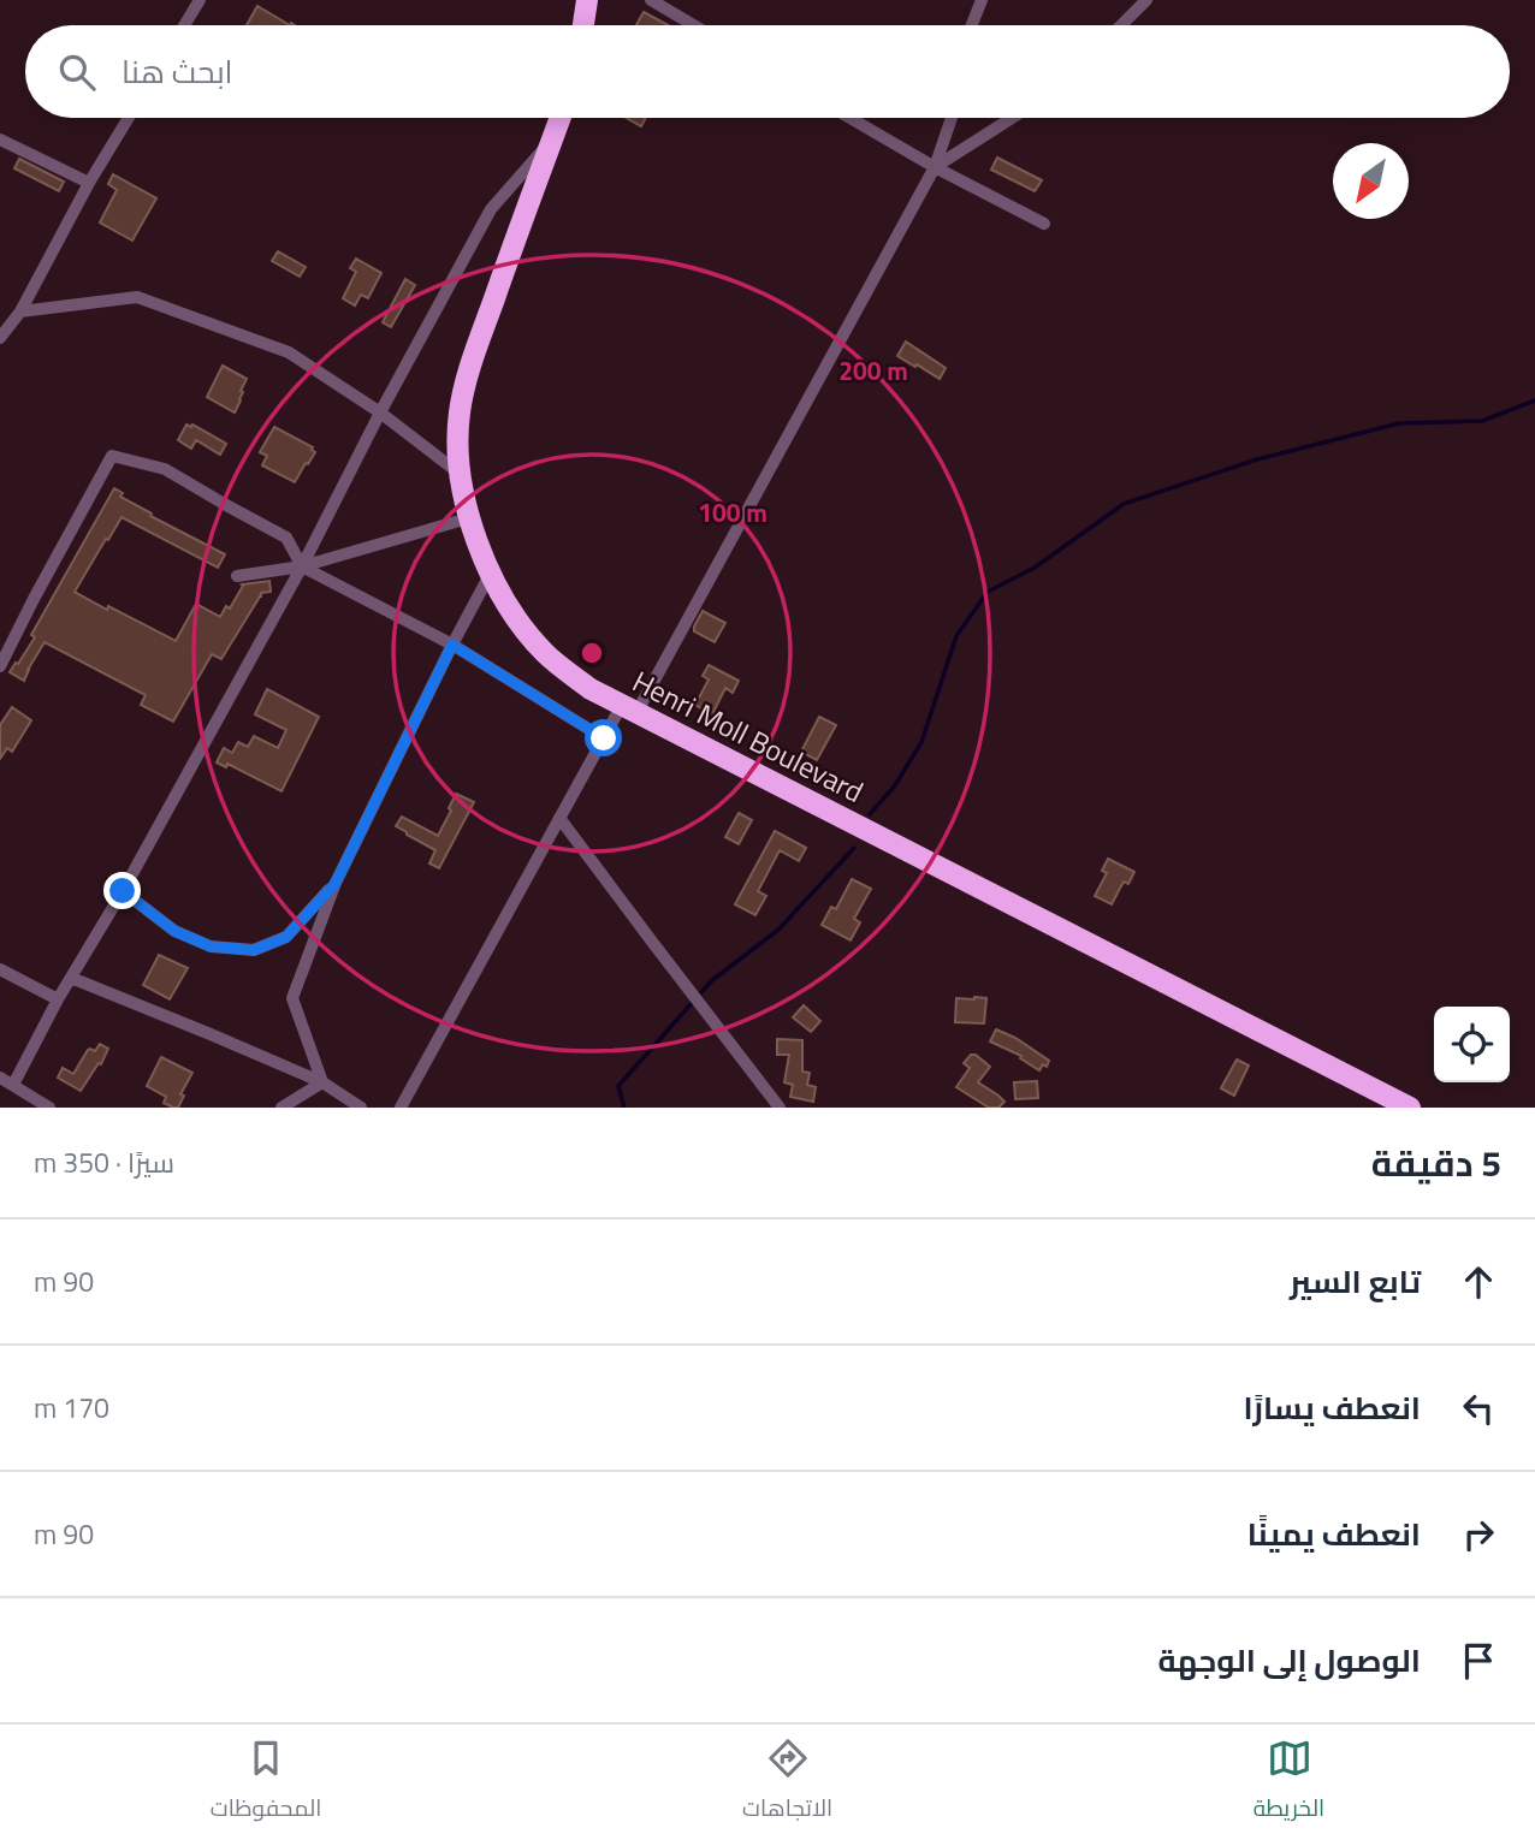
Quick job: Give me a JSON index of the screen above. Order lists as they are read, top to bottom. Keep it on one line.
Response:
{"streets":{"highway":["Henri Moll Boulevard"]},"north":"bottom left","page":{"search":"ابحث هنا","heading":["5 دقيقة","سيرًا · 350 m"],"list":[["تابع السير","90 m"],["انعطف يسارًا","170 m"],["انعطف يمينًا","90 m"],"الوصول إلى الوجهة"],"nav":["الخريطة","الاتجاهات","المحفوظات"]},"rings":["200 m","100 m"]}
